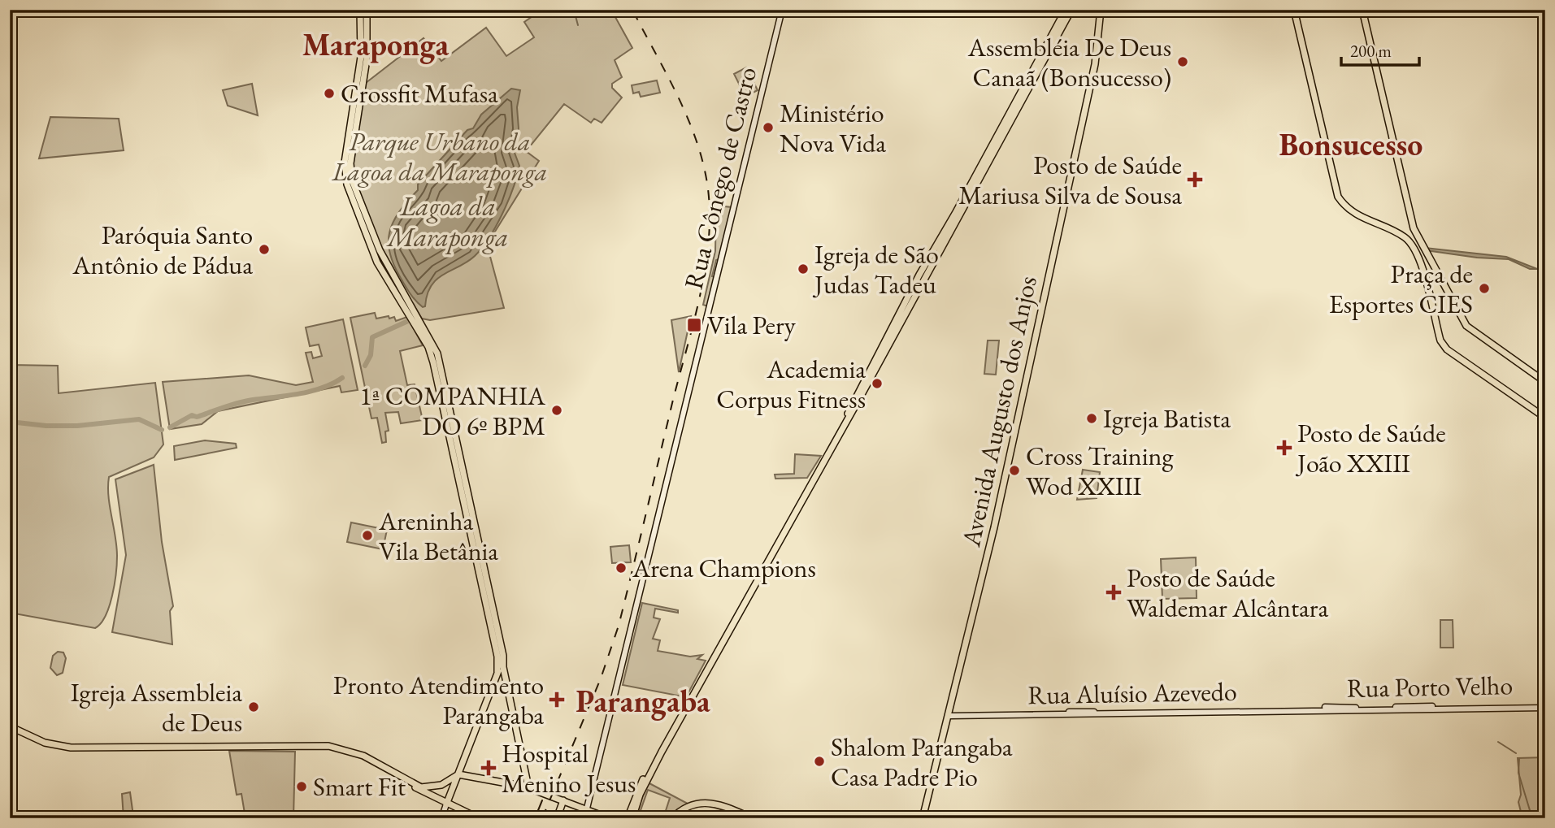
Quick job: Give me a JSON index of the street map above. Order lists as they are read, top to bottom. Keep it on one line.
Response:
{"streets":{"main road":["Rua Cônego de Castro","Avenida Augusto dos Anjos","Rua Porto Velho","Rua Aluísio Azevedo"]},"crossings":[["Avenida Augusto dos Anjos","Rua Aluísio Azevedo"],["Rua Porto Velho","Rua Aluísio Azevedo"]],"districts":["Maraponga","Bonsucesso","Parangaba"],"water":["Lagoa da Maraponga"],"parks":["Parque Urbano da Lagoa da Maraponga"],"places":{"other":["Assembléia De Deus Canaã (Bonsucesso)","Crossfit Mufasa","Ministério Nova Vida","Paróquia Santo Antônio de Pádua","Igreja de São Judas Tadeu","Praça de Esportes CIES","Academia Corpus Fitness","1ª COMPANHIA DO 6º BPM","Igreja Batista","Cross Training Wod XXIII","Areninha Vila Betânia","Arena Champions","Igreja Assembleia de Deus","Shalom Parangaba Casa Padre Pio","Smart Fit"],"health":["Posto de Saúde Mariusa Silva de Sousa","Posto de Saúde João XXIII","Posto de Saúde Waldemar Alcântara","Pronto Atendimento Parangaba","Hospital Menino Jesus"],"transit":["Vila Pery"]},"scale_bar":"200 m"}
